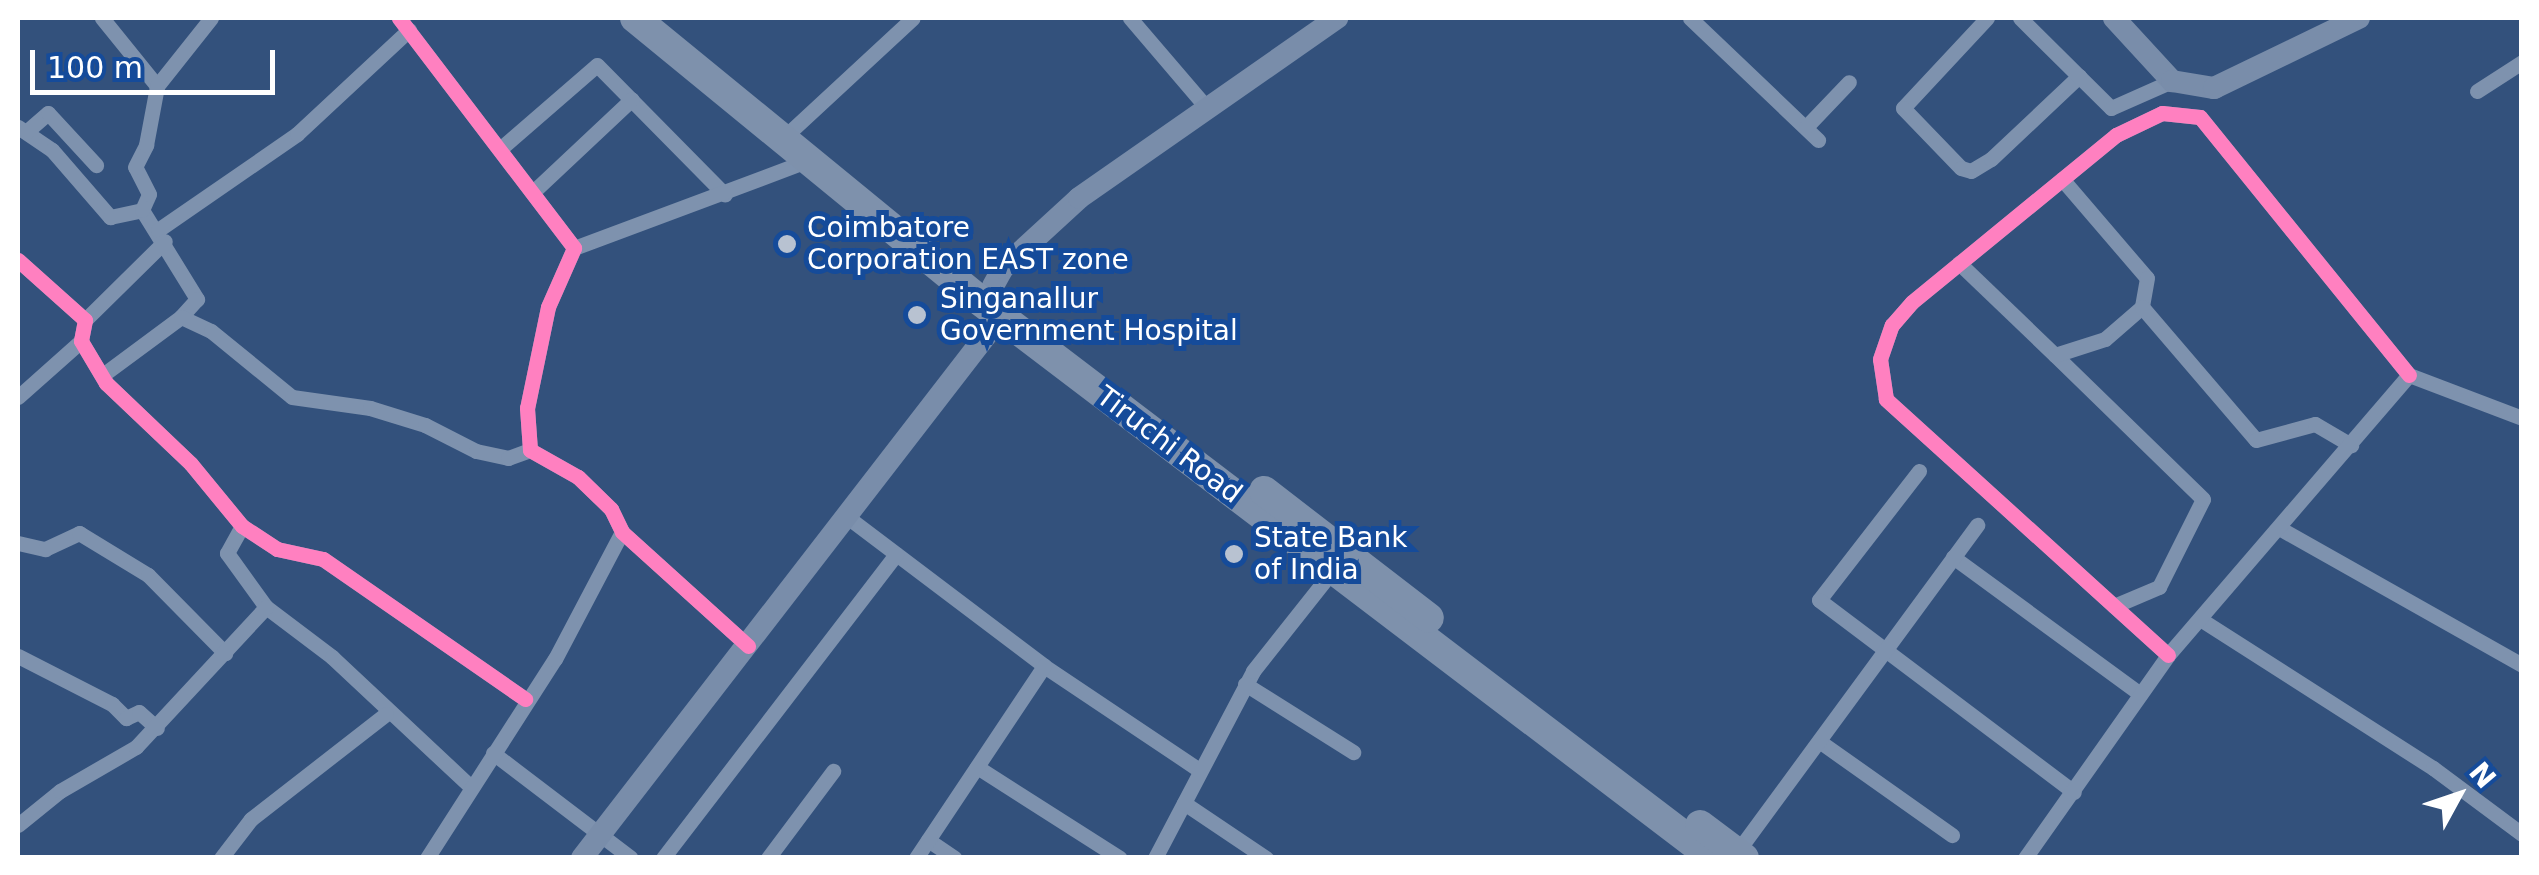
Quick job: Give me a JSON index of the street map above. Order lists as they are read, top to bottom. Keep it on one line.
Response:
{"streets":{"highway":["Tiruchi Road"]},"places":["Coimbatore Corporation EAST zone","Singanallur Government Hospital","State Bank of India"],"scale_bar":"100 m","north":"top right"}
